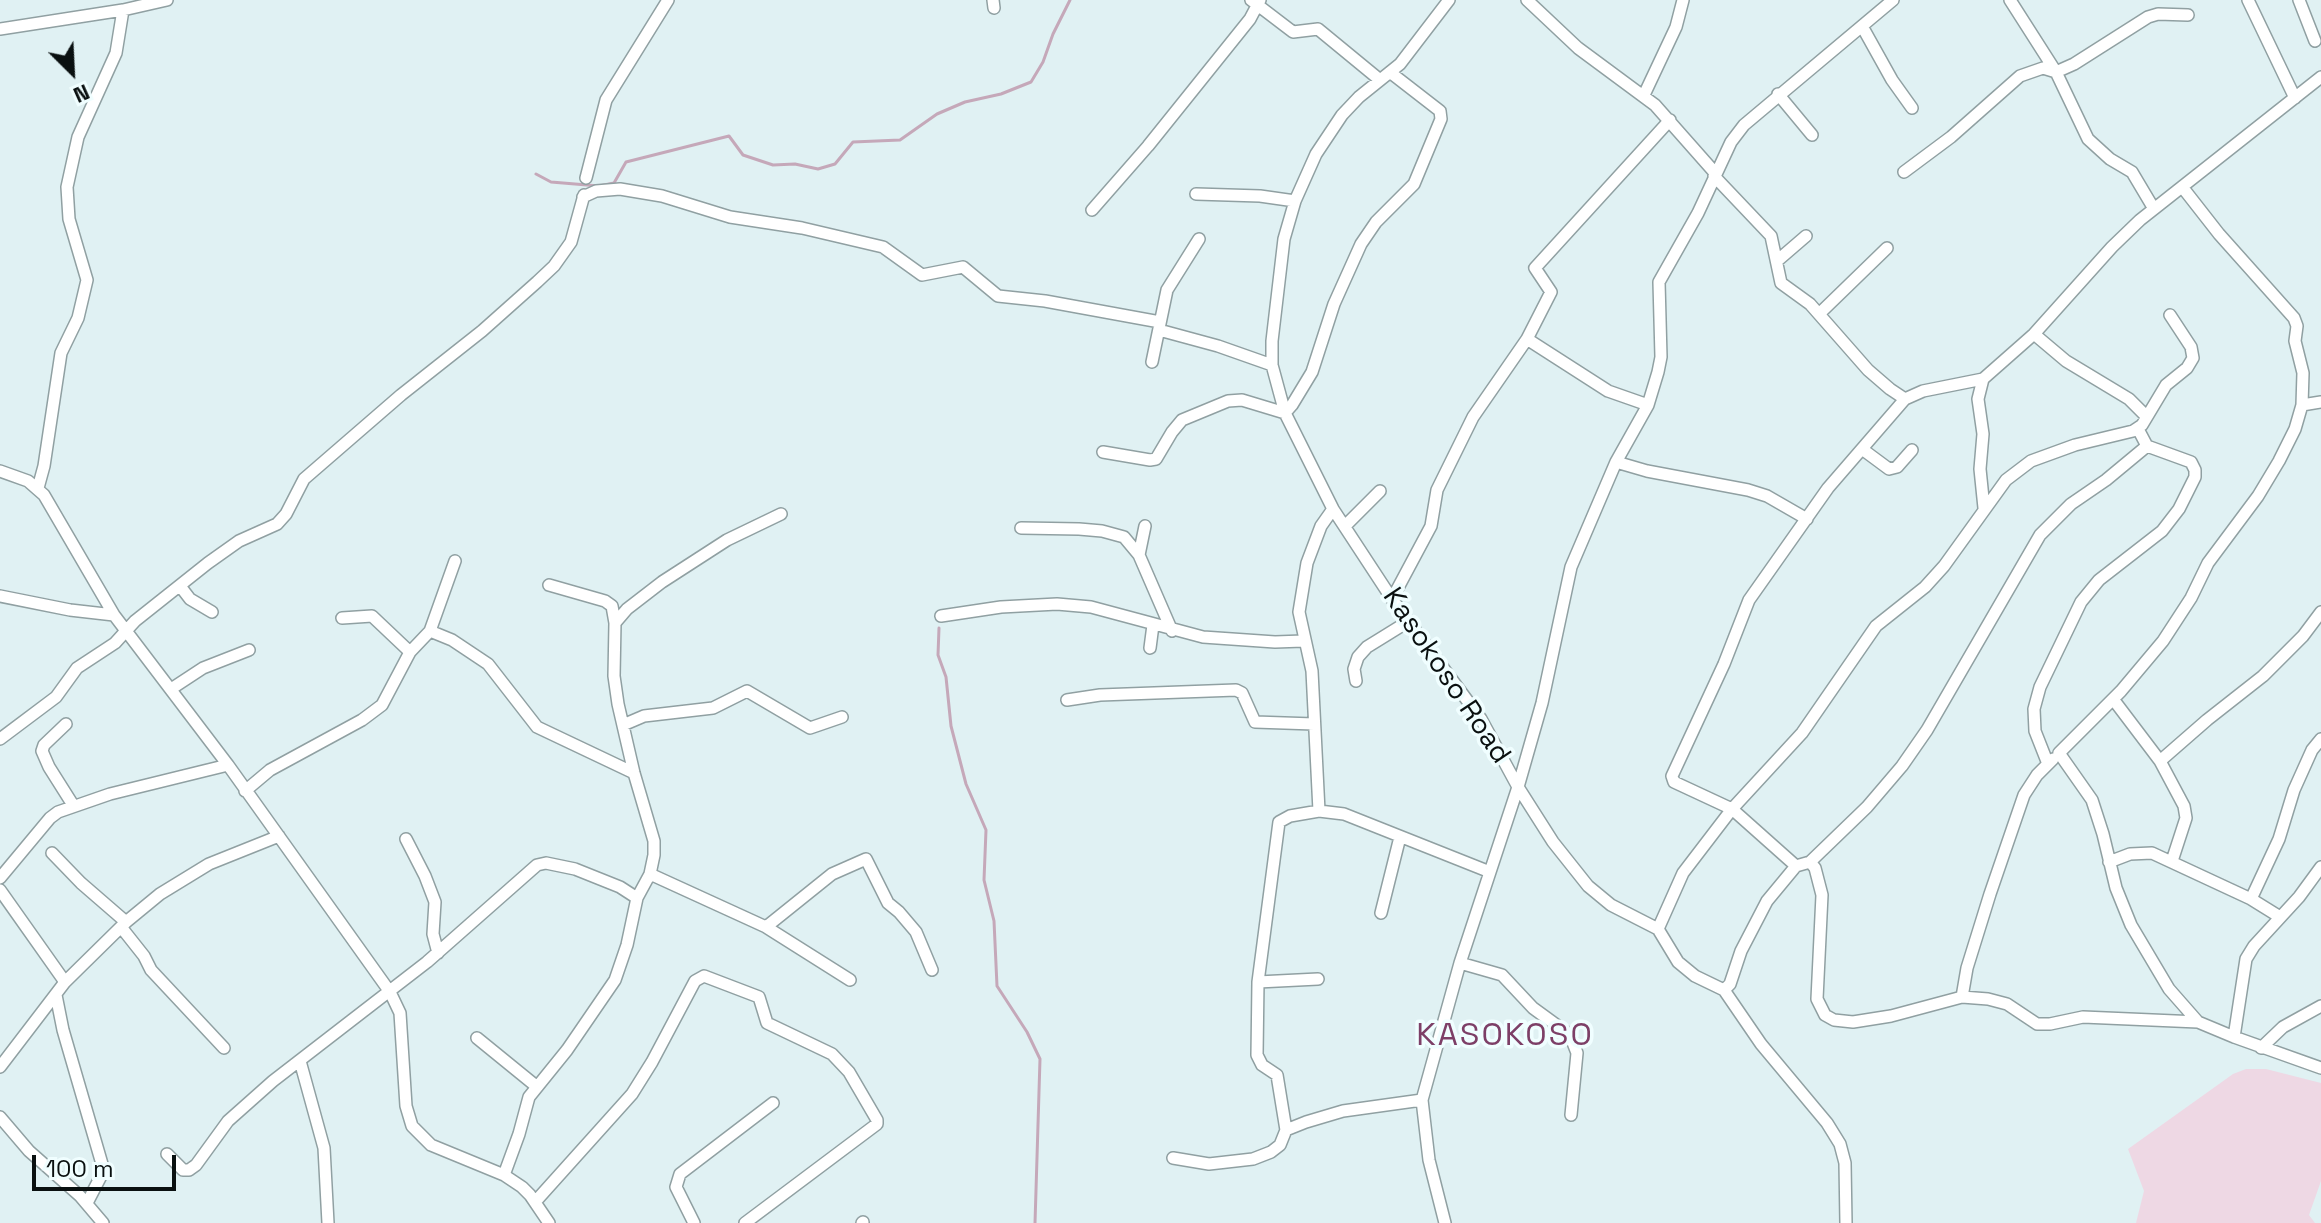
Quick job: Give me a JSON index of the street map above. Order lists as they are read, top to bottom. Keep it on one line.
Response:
{"streets":{"street":["Kasokoso Road"]},"districts":["KASOKOSO"],"scale_bar":"100 m","north":"bottom right"}
